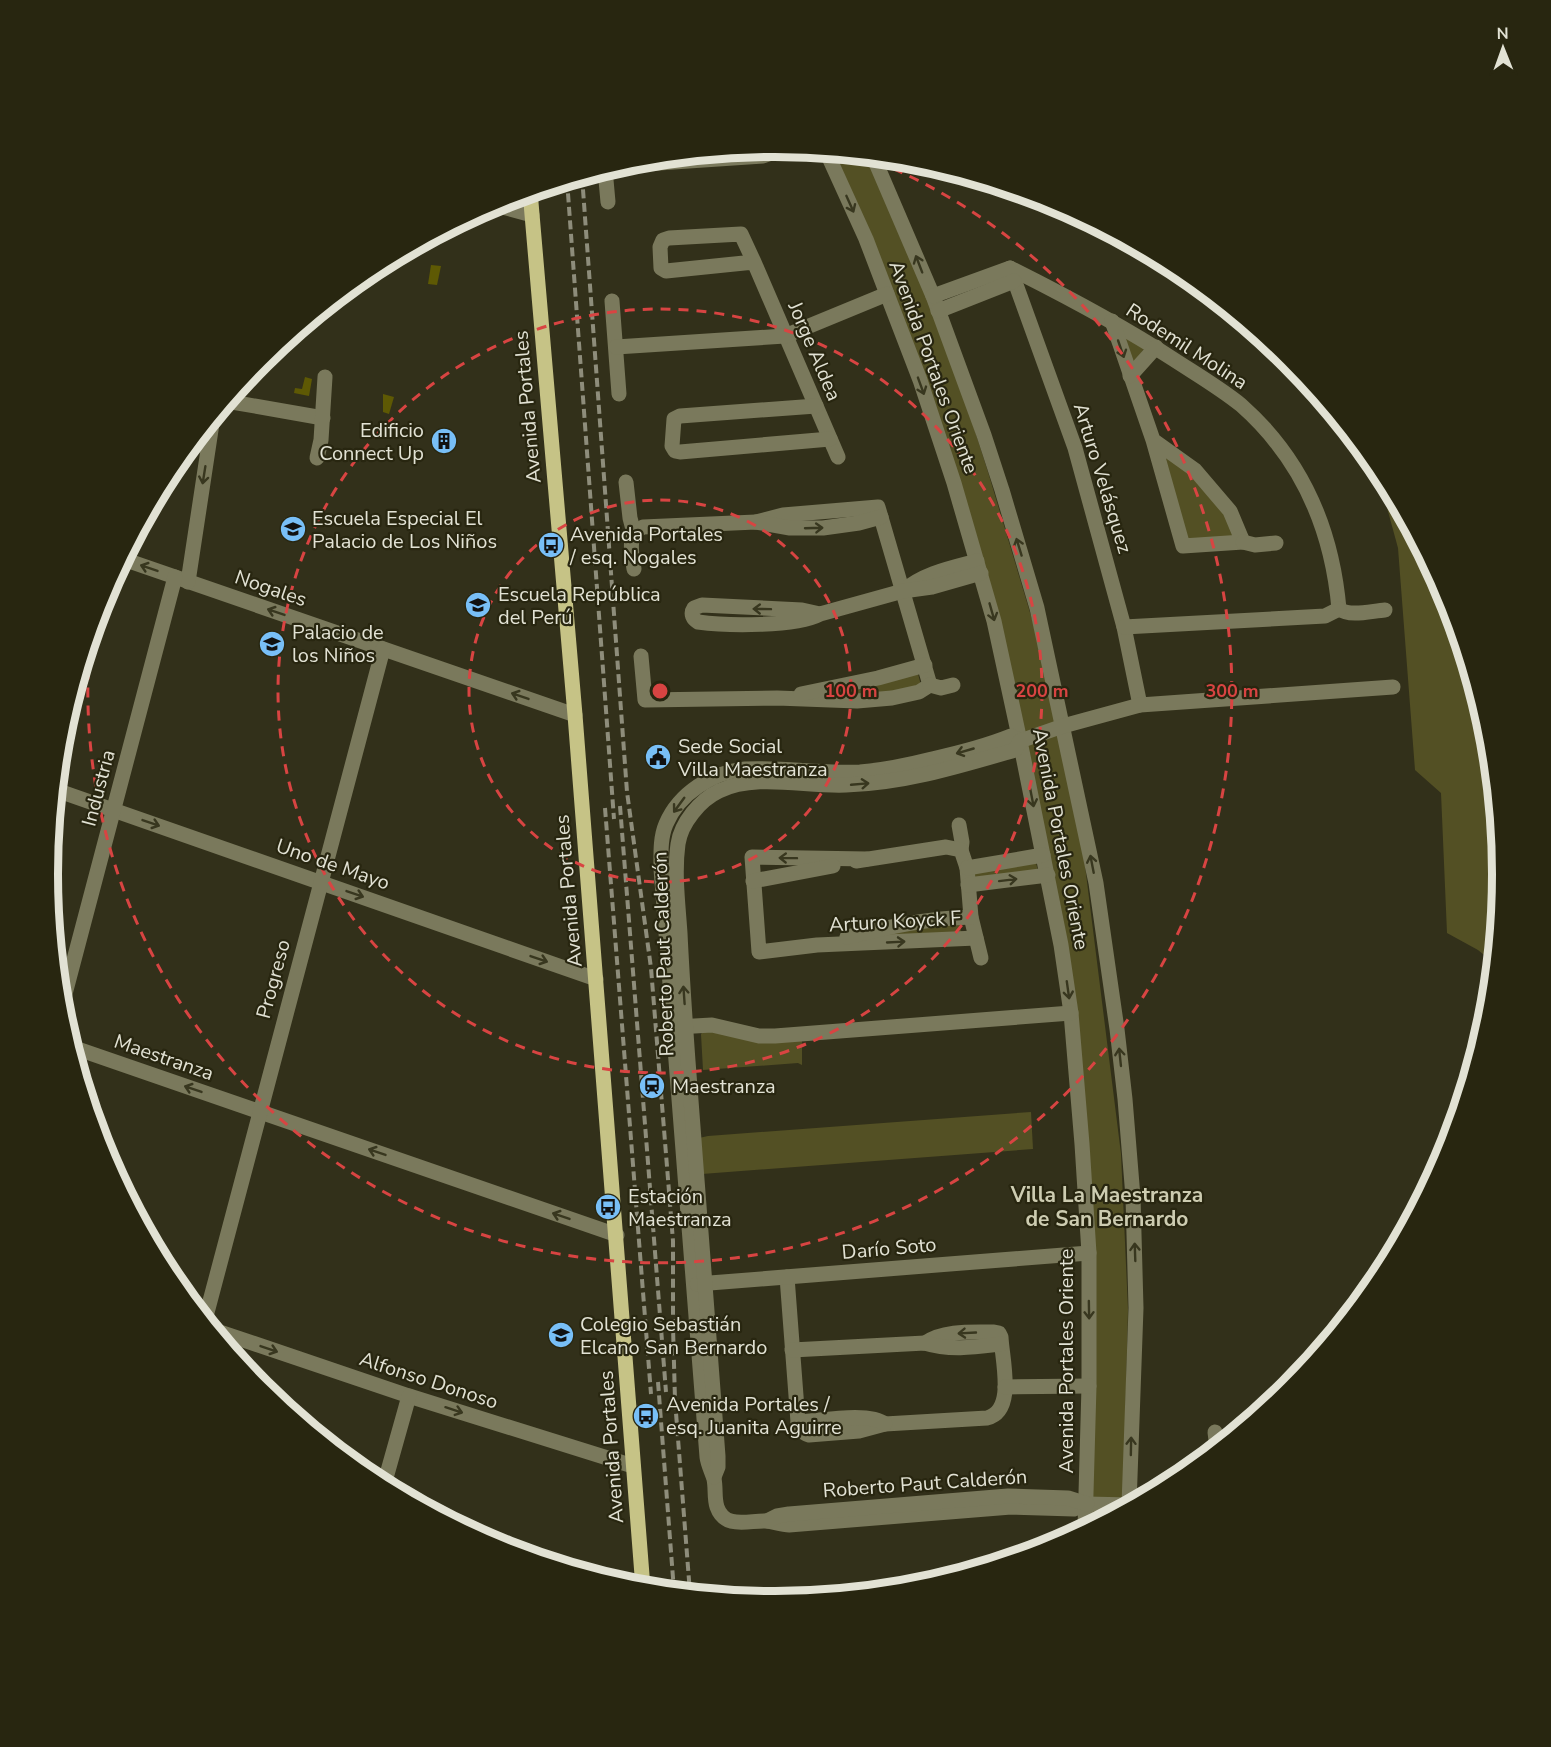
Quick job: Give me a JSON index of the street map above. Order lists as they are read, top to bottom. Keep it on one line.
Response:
{"streets":{"main road":["Avenida Portales"],"street":["Rodemil Molina","Jorge Aldea","Avenida Portales Oriente","Arturo Velásquez","Nogales","Industria","Uno de Mayo","Arturo Koyck F","Roberto Paut Calderón","Progreso","Maestranza","Darío Soto","Alfonso Donoso"]},"crossings":[["Rodemil Molina","Arturo Velásquez"],["Avenida Portales Oriente","Roberto Paut Calderón"],["Avenida Portales Oriente","Darío Soto"],["Avenida Portales","Nogales"],["Avenida Portales","Uno de Mayo"],["Avenida Portales","Maestranza"],["Avenida Portales","Alfonso Donoso"],["Arturo Velásquez","Roberto Paut Calderón"],["Nogales","Industria"],["Nogales","Progreso"],["Industria","Uno de Mayo"],["Uno de Mayo","Progreso"],["Roberto Paut Calderón","Darío Soto"],["Progreso","Maestranza"]],"one_way":["Nogales","Uno de Mayo","Maestranza","Alfonso Donoso"],"districts":["Villa La Maestranza de San Bernardo"],"places":{"building":["Edificio Connect Up"],"school or university":["Escuela Especial El Palacio de Los Niños","Escuela República del Perú","Palacio de los Niños","Colegio Sebastián Elcano San Bernardo"],"bus stop":["Avenida Portales / esq. Nogales","Estación Maestranza","Avenida Portales / esq. Juanita Aguirre"],"public building":["Sede Social Villa Maestranza"],"station":["Maestranza"]},"north":"top","rings":["100 m","200 m","300 m"]}
